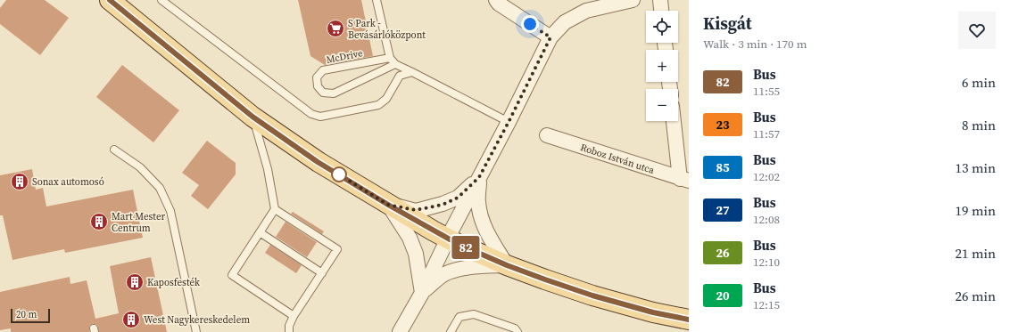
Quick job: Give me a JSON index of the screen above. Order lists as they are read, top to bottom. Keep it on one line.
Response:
{"streets":{"street":["Roboz István utca"],"lane":["McDrive"]},"places":{"supermarket":["S Park - Bevásárlóközpont"],"building":["Sonax automosó","Mart Mester Centrum","Kaposfesték","West Nagykereskedelem"]},"lines":["bus line 82"],"scale_bar":"20 m","page":{"on_map":"82","heading":["Kisgát","Walk · 3 min · 170 m"],"map_buttons":["+","−"],"list":[{"mark":"82","name":"Bus","note":"11:55","value":"6 min"},{"mark":"23","name":"Bus","note":"11:57","value":"8 min"},{"mark":"85","name":"Bus","note":"12:02","value":"13 min"},{"mark":"27","name":"Bus","note":"12:08","value":"19 min"},{"mark":"26","name":"Bus","note":"12:10","value":"21 min"},{"mark":"20","name":"Bus","note":"12:15","value":"26 min"}],"scale":"20 m"}}
